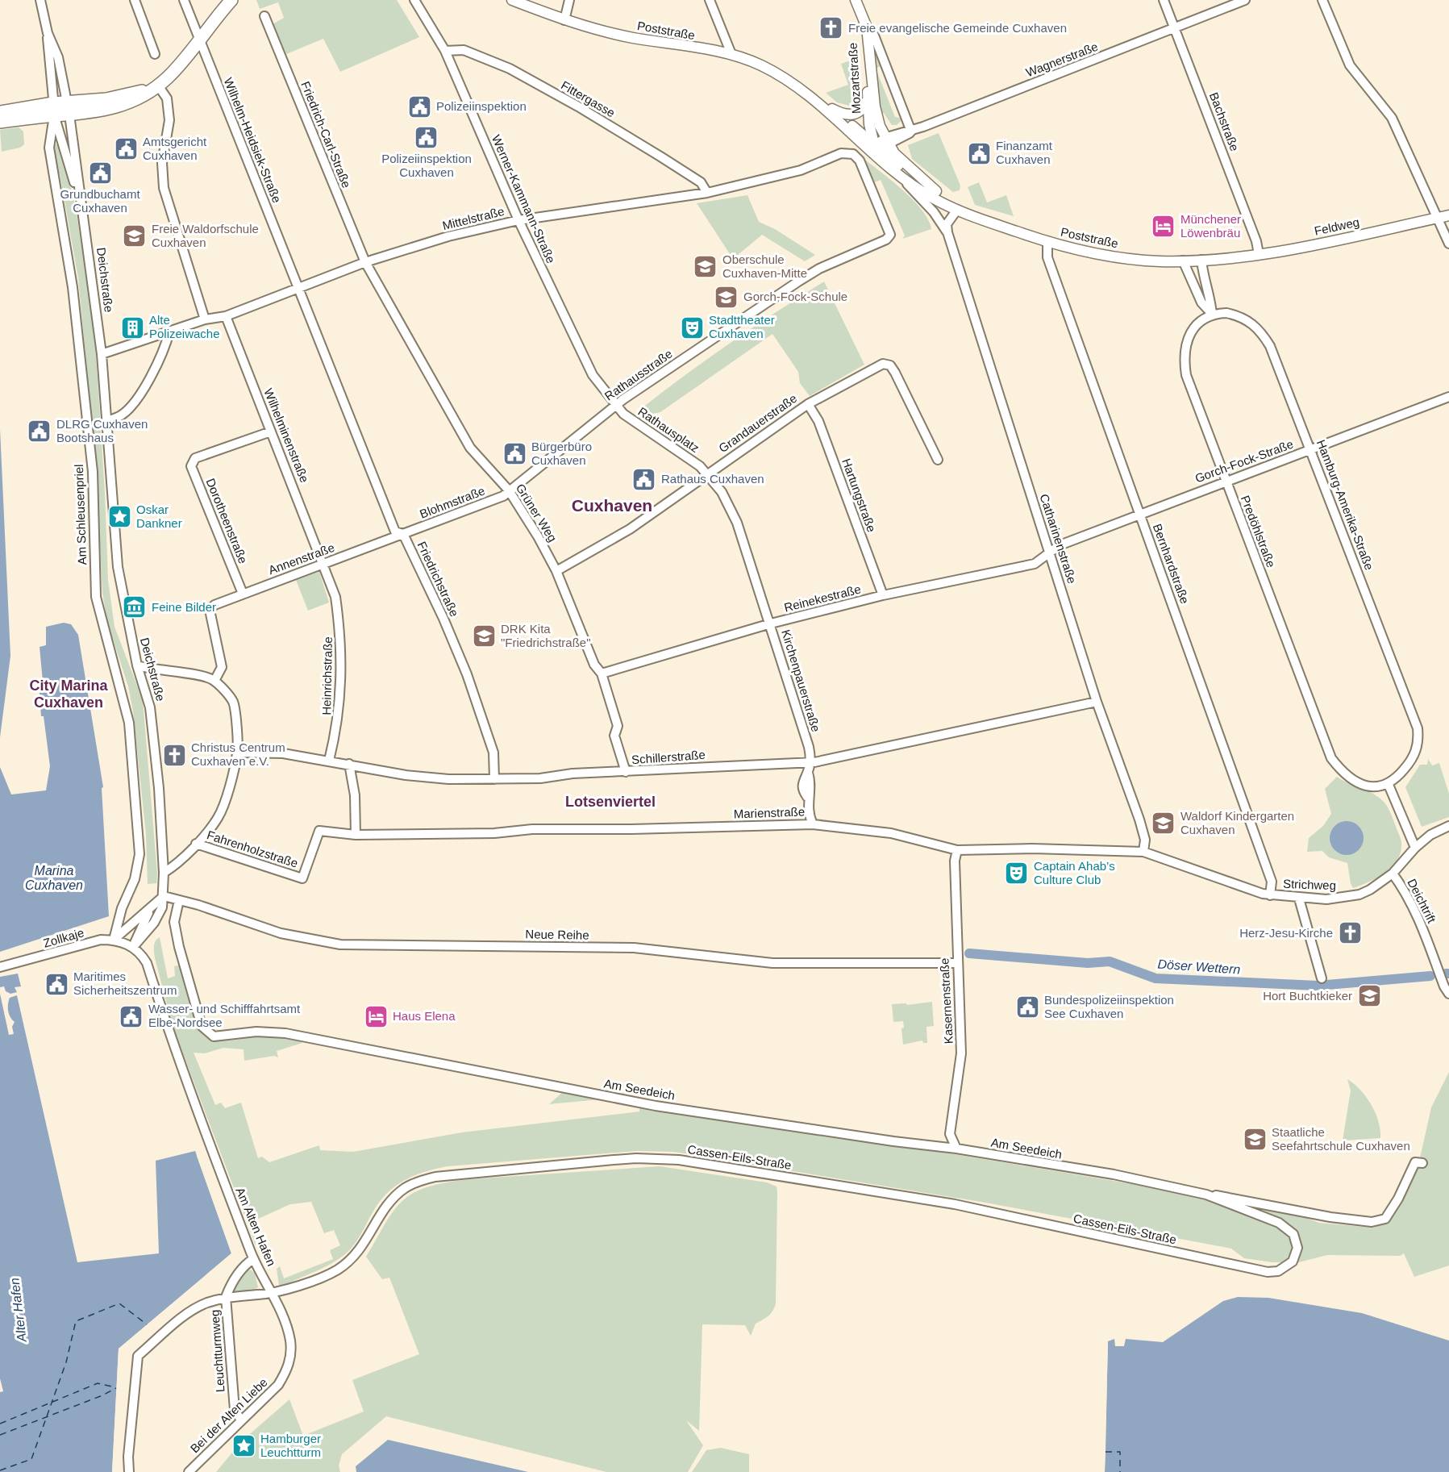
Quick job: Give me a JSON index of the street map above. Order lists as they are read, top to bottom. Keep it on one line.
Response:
{"streets":{"street":["Poststraße","Wagnerstraße","Mozartstraße","Fittergasse","Bachstraße","Friedrich-Carl-Straße","Wilhelm-Heidsiek-Straße","Werner-Kammann-Straße","Mittelstraße","Feldweg","Deichstraße","Rathausstraße","Grandauerstraße","Rathausplatz","Wilhelminenstraße","Gorch-Fock-Straße","Hartungstraße","Blohmstraße","Hamburg-Amerika-Straße","Grüner Weg","Am Schleusenpriel","Dorotheenstraße","Predöhlstraße","Catharinenstraße","Annenstraße","Bernhardstraße","Friedrichstraße","Reinekestraße","Heinrichstraße","Kirchenpauerstraße","Schillerstraße","Marienstraße","Fahrenholzstraße","Strichweg","Deichtrift","Neue Reihe","Zollkaje","Kasernenstraße","Am Seedeich","Cassen-Eils-Straße","Am Alten Hafen","Leuchtturmweg","Bei der Alten Liebe"]},"crossings":[["Poststraße","Wagnerstraße"],["Poststraße","Mozartstraße"],["Poststraße","Feldweg"],["Poststraße","Catharinenstraße"],["Poststraße","Bernhardstraße"],["Wagnerstraße","Mozartstraße"],["Wagnerstraße","Bachstraße"],["Fittergasse","Werner-Kammann-Straße"],["Fittergasse","Mittelstraße"],["Bachstraße","Feldweg"],["Friedrich-Carl-Straße","Mittelstraße"],["Friedrich-Carl-Straße","Grüner Weg"],["Wilhelm-Heidsiek-Straße","Mittelstraße"],["Wilhelm-Heidsiek-Straße","Friedrichstraße"],["Werner-Kammann-Straße","Mittelstraße"],["Werner-Kammann-Straße","Rathausstraße"],["Werner-Kammann-Straße","Rathausplatz"],["Mittelstraße","Deichstraße"],["Mittelstraße","Rathausstraße"],["Mittelstraße","Wilhelminenstraße"],["Mittelstraße","Grüner Weg"],["Mittelstraße","Friedrichstraße"],["Deichstraße","Am Schleusenpriel"],["Deichstraße","Neue Reihe"],["Deichstraße","Zollkaje"],["Deichstraße","Am Alten Hafen"],["Rathausstraße","Rathausplatz"],["Rathausstraße","Blohmstraße"],["Rathausstraße","Grüner Weg"],["Grandauerstraße","Rathausplatz"],["Grandauerstraße","Hartungstraße"],["Grandauerstraße","Grüner Weg"],["Grandauerstraße","Kirchenpauerstraße"],["Rathausplatz","Kirchenpauerstraße"],["Wilhelminenstraße","Dorotheenstraße"],["Wilhelminenstraße","Annenstraße"],["Wilhelminenstraße","Heinrichstraße"],["Gorch-Fock-Straße","Hamburg-Amerika-Straße"],["Gorch-Fock-Straße","Predöhlstraße"],["Gorch-Fock-Straße","Catharinenstraße"],["Gorch-Fock-Straße","Bernhardstraße"],["Gorch-Fock-Straße","Reinekestraße"],["Hartungstraße","Reinekestraße"],["Blohmstraße","Grüner Weg"],["Blohmstraße","Annenstraße"],["Blohmstraße","Friedrichstraße"],["Hamburg-Amerika-Straße","Predöhlstraße"],["Grüner Weg","Reinekestraße"],["Grüner Weg","Schillerstraße"],["Am Schleusenpriel","Zollkaje"],["Dorotheenstraße","Annenstraße"],["Catharinenstraße","Reinekestraße"],["Catharinenstraße","Schillerstraße"],["Catharinenstraße","Marienstraße"],["Annenstraße","Friedrichstraße"],["Annenstraße","Heinrichstraße"],["Bernhardstraße","Strichweg"],["Friedrichstraße","Schillerstraße"],["Reinekestraße","Kirchenpauerstraße"],["Heinrichstraße","Schillerstraße"],["Kirchenpauerstraße","Schillerstraße"],["Marienstraße","Fahrenholzstraße"],["Marienstraße","Strichweg"],["Marienstraße","Kasernenstraße"],["Strichweg","Deichtrift"],["Neue Reihe","Kasernenstraße"],["Neue Reihe","Am Seedeich"],["Zollkaje","Am Alten Hafen"],["Kasernenstraße","Am Seedeich"],["Am Seedeich","Cassen-Eils-Straße"],["Cassen-Eils-Straße","Am Alten Hafen"],["Cassen-Eils-Straße","Bei der Alten Liebe"],["Am Alten Hafen","Leuchtturmweg"],["Am Alten Hafen","Bei der Alten Liebe"],["Leuchtturmweg","Bei der Alten Liebe"]],"districts":["Cuxhaven","City Marina Cuxhaven","Lotsenviertel"],"water":["Marina Cuxhaven","Döser Wettern","Alter Hafen"],"places":{"church":["Freie evangelische Gemeinde Cuxhaven","Christus Centrum Cuxhaven e.V.","Herz-Jesu-Kirche"],"public building":["Polizeiinspektion","Polizeiinspektion Cuxhaven","Amtsgericht Cuxhaven","Finanzamt Cuxhaven","Grundbuchamt Cuxhaven","DLRG Cuxhaven Bootshaus","Bürgerbüro Cuxhaven","Rathaus Cuxhaven","Maritimes Sicherheitszentrum","Bundespolizeiinspektion See Cuxhaven","Wasser- und Schifffahrtsamt Elbe-Nordsee"],"hotel":["Münchener Löwenbräu","Haus Elena"],"school or university":["Freie Waldorfschule Cuxhaven","Oberschule Cuxhaven-Mitte","Gorch-Fock-Schule","DRK Kita \"Friedrichstraße\"","Waldorf Kindergarten Cuxhaven","Hort Buchtkieker","Staatliche Seefahrtschule Cuxhaven"],"building":["Alte Polizeiwache"],"theatre":["Stadttheater Cuxhaven","Captain Ahab’s Culture Club"],"place":["Oskar Dankner","Hamburger Leuchtturm"],"museum":["Feine Bilder"]}}
